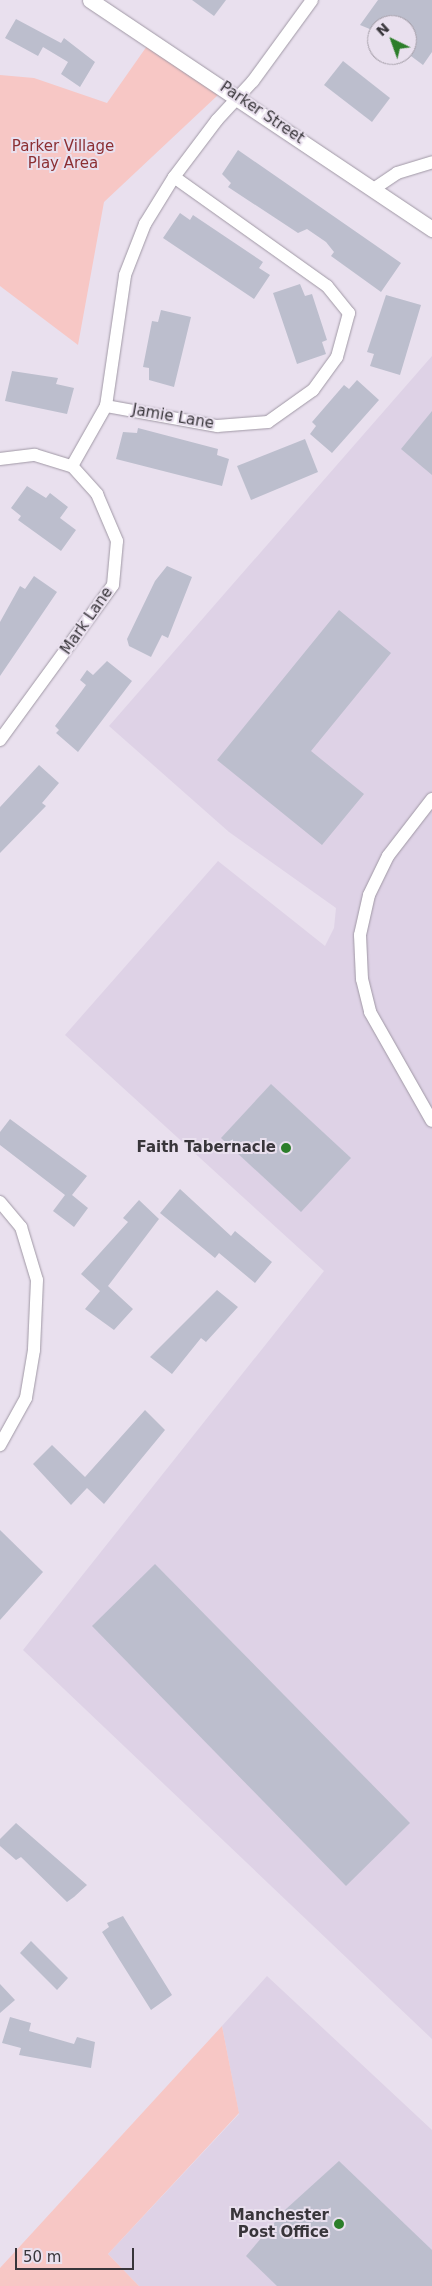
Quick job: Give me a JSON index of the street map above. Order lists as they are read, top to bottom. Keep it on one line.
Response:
{"streets":{"street":["Parker Street","Jamie Lane","Mark Lane"]},"parks":["Parker Village Play Area"],"places":["Faith Tabernacle","Manchester Post Office"],"scale_bar":"50 m","north":"top left"}
